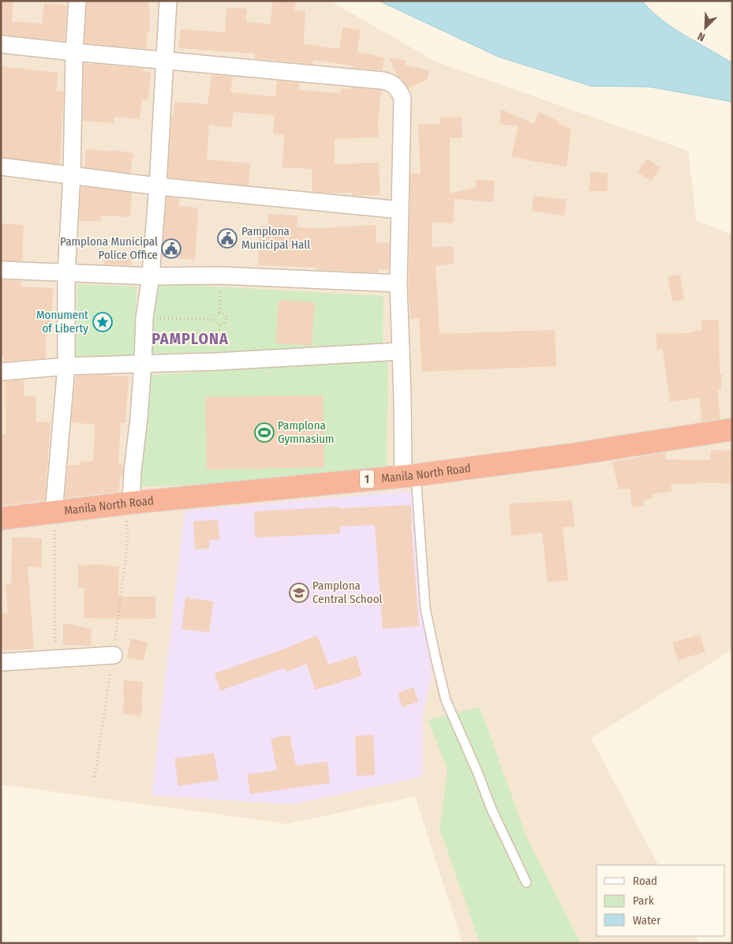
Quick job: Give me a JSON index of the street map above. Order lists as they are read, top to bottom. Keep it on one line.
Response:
{"streets":{"highway":["Manila North Road","1"]},"districts":["PAMPLONA"],"places":{"public building":["Pamplona Municipal Hall","Pamplona Municipal Police Office"],"place":["Monument of Liberty"],"sports":["Pamplona Gymnasium"],"school or university":["Pamplona Central School"]},"legend":["Road","Park","Water"],"north":"bottom left"}
